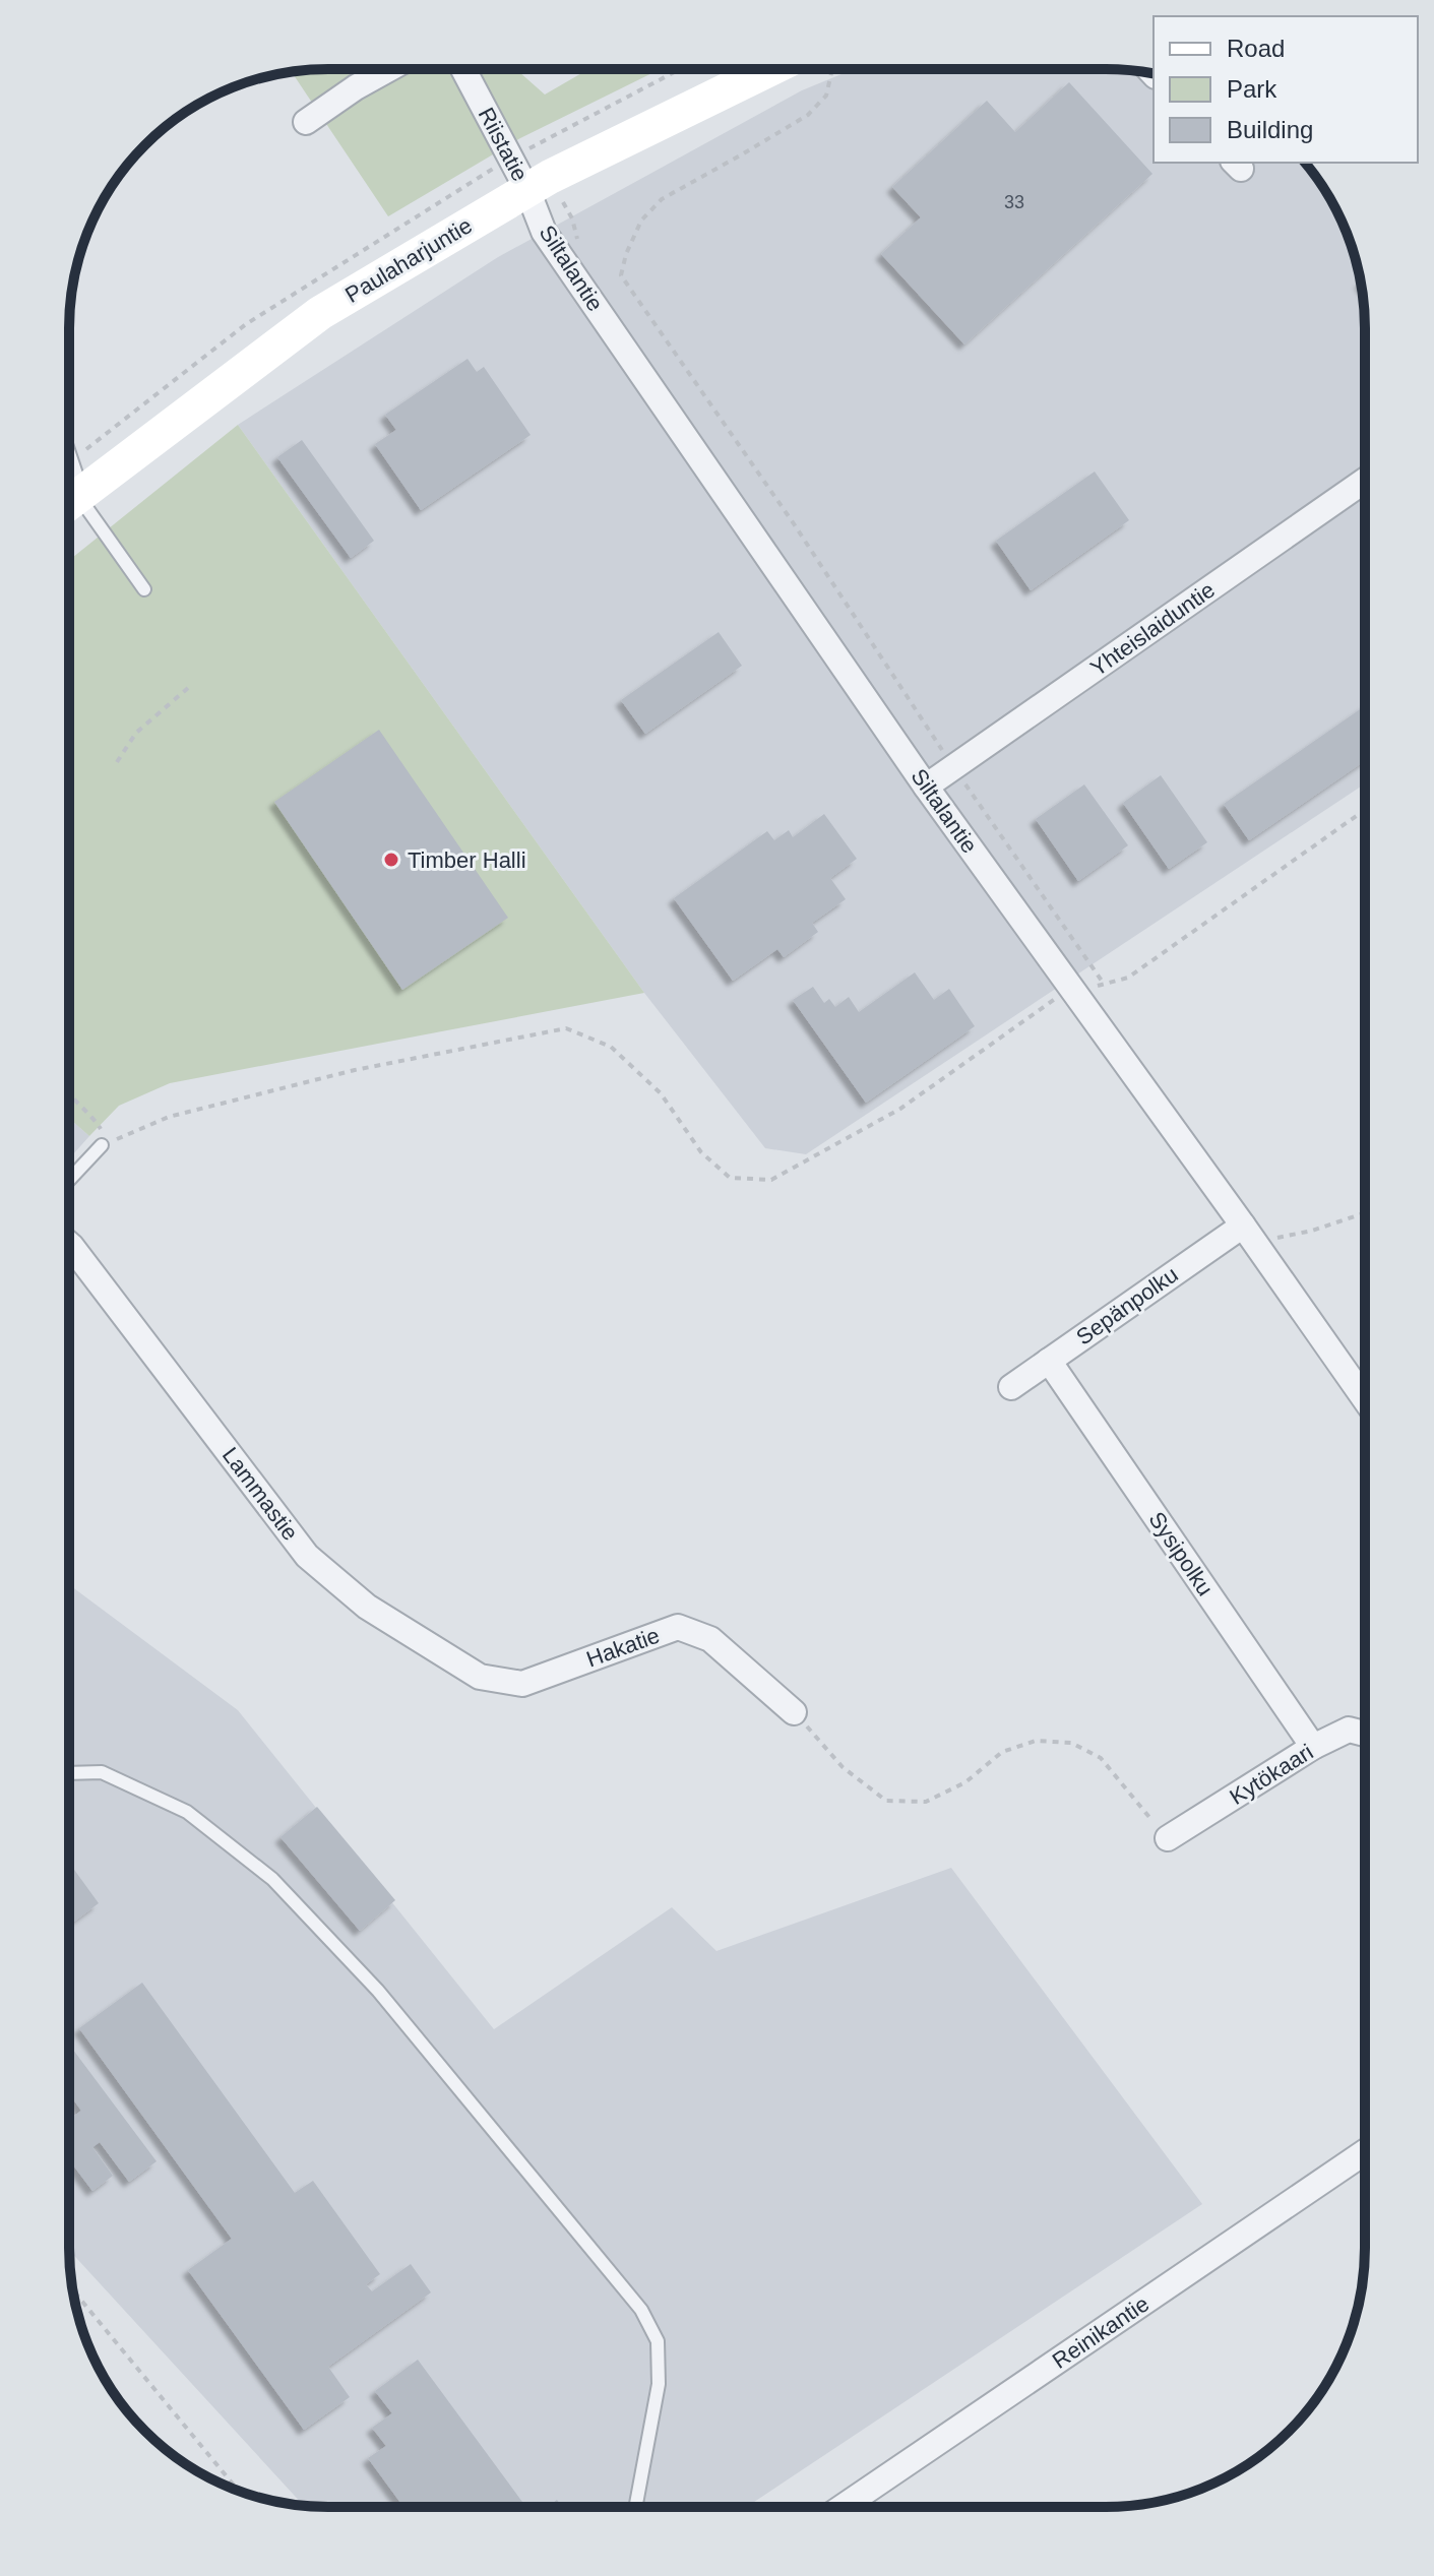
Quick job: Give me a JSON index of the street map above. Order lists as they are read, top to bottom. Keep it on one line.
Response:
{"streets":{"main road":["Paulaharjuntie"],"street":["Riistatie","Siltalantie","Yhteislaiduntie","Sepänpolku","Lammastie","Sysipolku","Hakatie","Kytökaari","Reinikantie"]},"crossings":[["Riistatie","Paulaharjuntie"],["Riistatie","Siltalantie"],["Paulaharjuntie","Siltalantie"],["Siltalantie","Yhteislaiduntie"],["Siltalantie","Sepänpolku"],["Sepänpolku","Sysipolku"],["Lammastie","Hakatie"],["Sysipolku","Kytökaari"]],"places":["Timber Halli"],"house_numbers":["33"],"legend":["Road","Park","Building"]}
